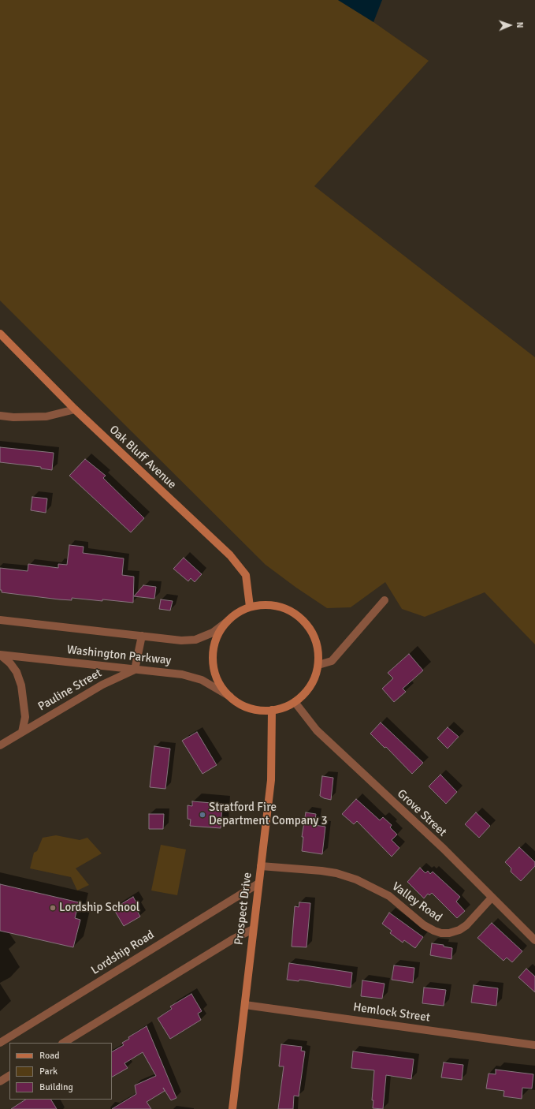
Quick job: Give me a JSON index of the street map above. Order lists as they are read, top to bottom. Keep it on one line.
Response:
{"streets":{"main road":["Oak Bluff Avenue","Prospect Drive"],"street":["Washington Parkway","Pauline Street","Grove Street","Valley Road","Lordship Road","Hemlock Street"]},"crossings":[["Oak Bluff Avenue","Washington Parkway"],["Oak Bluff Avenue","Grove Street"],["Oak Bluff Avenue","Prospect Drive"],["Washington Parkway","Pauline Street"],["Washington Parkway","Grove Street"],["Washington Parkway","Prospect Drive"],["Grove Street","Valley Road"],["Grove Street","Prospect Drive"],["Valley Road","Prospect Drive"],["Prospect Drive","Lordship Road"],["Prospect Drive","Hemlock Street"]],"places":["Stratford Fire Department Company 3","Lordship School"],"legend":["Road","Park","Building"],"north":"right"}
